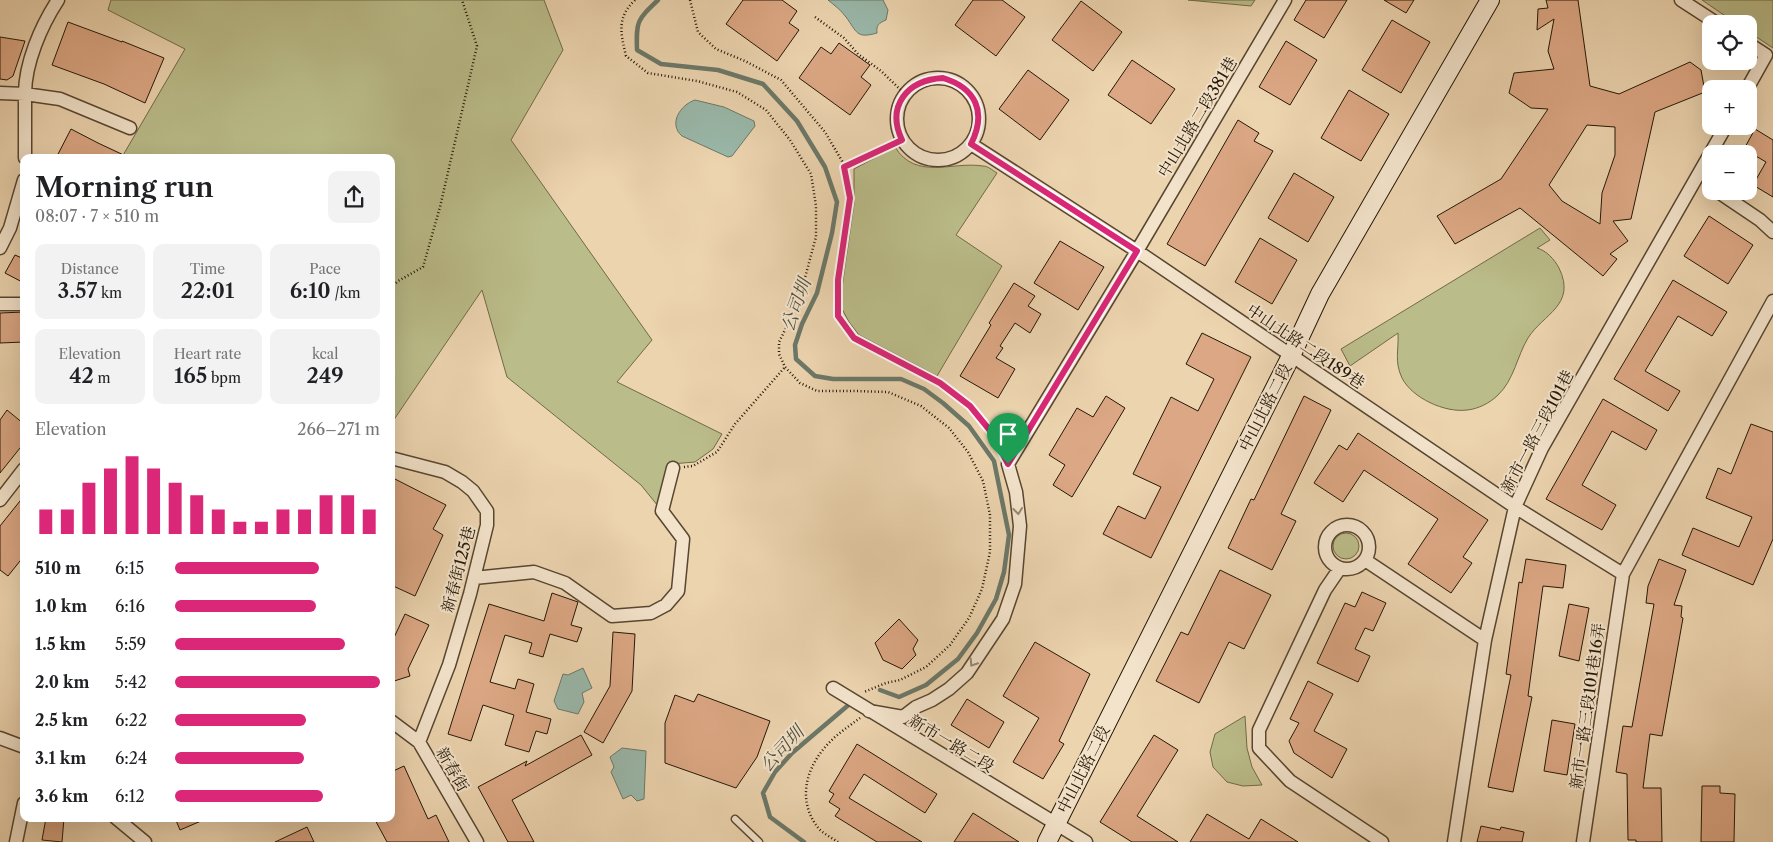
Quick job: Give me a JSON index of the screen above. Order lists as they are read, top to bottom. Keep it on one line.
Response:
{"streets":{"street":["中山北路二段381巷","中山北路二段189巷","中山北路二段","新市一路三段101巷","新春街125巷","新市一路三段101巷16弄","新市一路二段","新春街"]},"crossings":[["中山北路二段381巷","中山北路二段189巷"],["中山北路二段189巷","中山北路二段"],["中山北路二段189巷","新市一路三段101巷"],["中山北路二段189巷","新市一路三段101巷16弄"],["中山北路二段","新市一路二段"],["新春街125巷","新春街"]],"water":["公司圳"],"page":{"map_buttons":["+","−"],"heading":["Morning run","08:07 · 7 × 510 m"],"stats":[["Distance","3.57 km"],["Time","22:01"],["Pace","6:10 /km"],["Elevation","42 m"],["Heart rate","165 bpm"],["kcal","249"]],"chart":["Elevation","266–271 m"],"list":[{"name":"510 m","note":"6:15"},{"name":"1.0 km","note":"6:16"},{"name":"1.5 km","note":"5:59"},{"name":"2.0 km","note":"5:42"},{"name":"2.5 km","note":"6:22"},{"name":"3.1 km","note":"6:24"},{"name":"3.6 km","note":"6:12"}]}}
